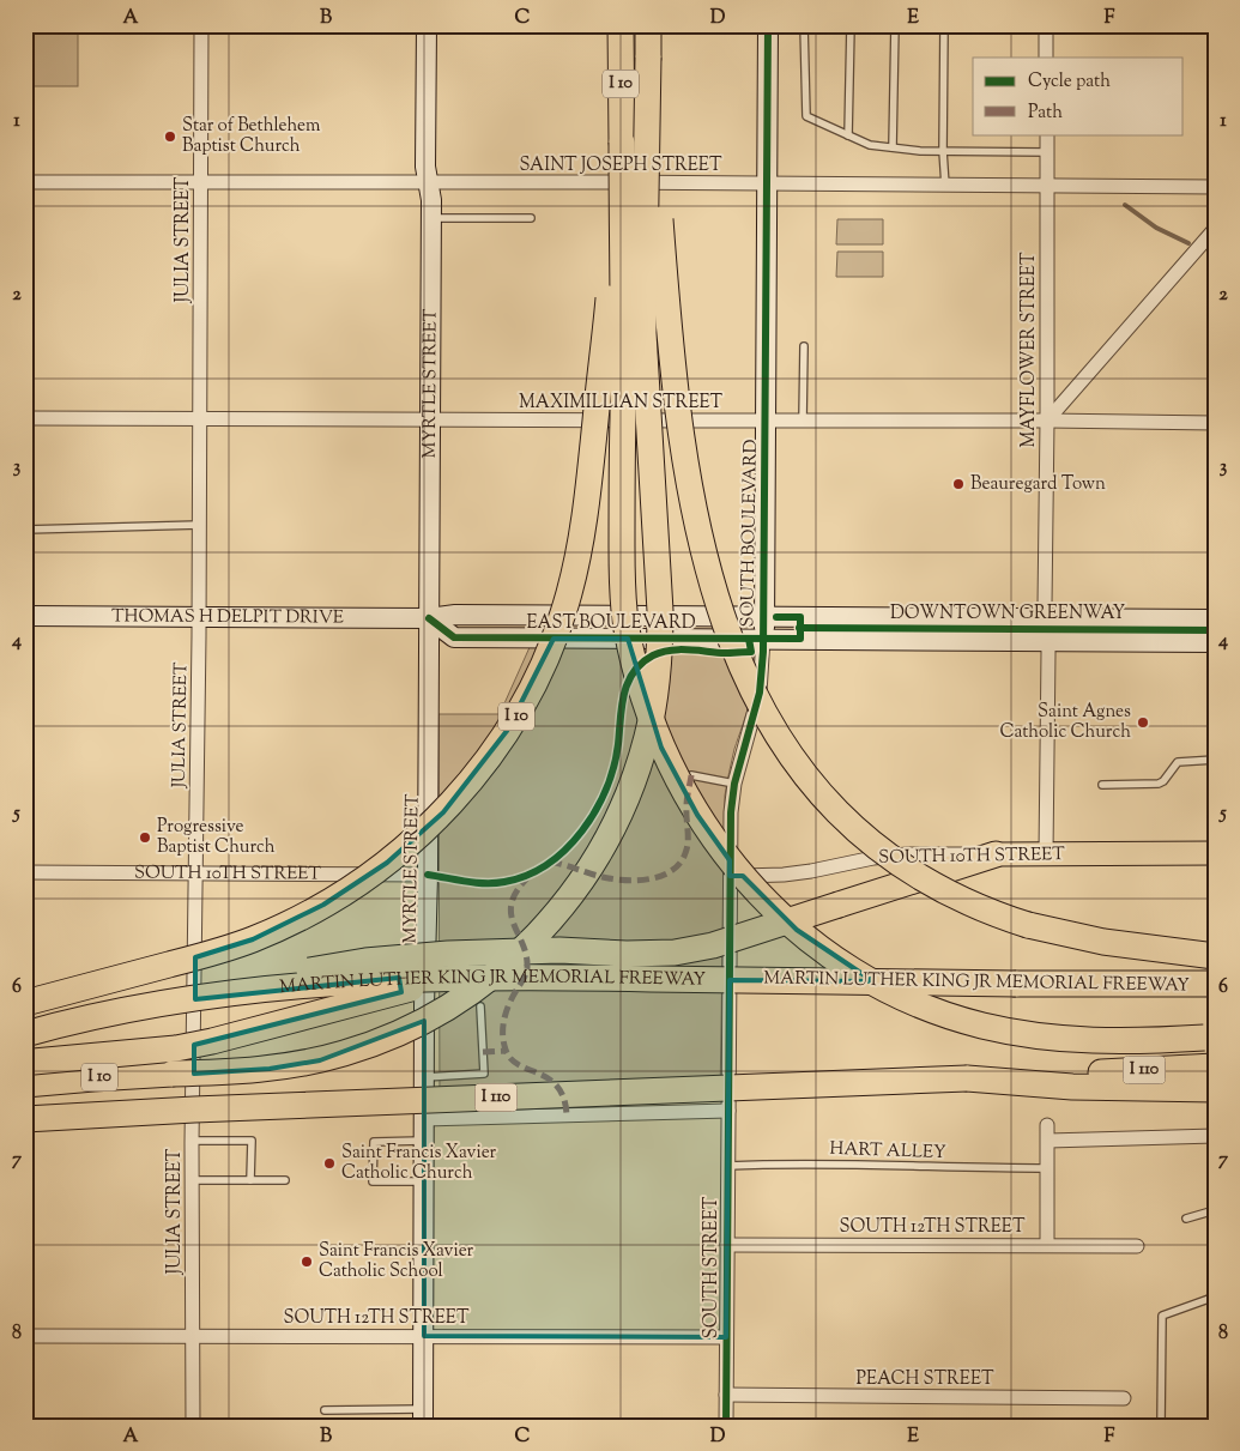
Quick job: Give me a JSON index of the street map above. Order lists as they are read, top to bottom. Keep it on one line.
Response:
{"streets":{"highway":["I 10","MARTIN LUTHER KING JR MEMORIAL FREEWAY","I 110"],"main road":["SOUTH 10TH STREET"],"street":["SAINT JOSEPH STREET","JULIA STREET","MAYFLOWER STREET","MYRTLE STREET","MAXIMILLIAN STREET","SOUTH BOULEVARD","THOMAS H DELPIT DRIVE","EAST BOULEVARD","SOUTH 12TH STREET","SOUTH STREET","PEACH STREET"],"lane":["HART ALLEY"],"cycle path":["DOWNTOWN GREENWAY"]},"crossings":[["SAINT JOSEPH STREET","JULIA STREET"],["SAINT JOSEPH STREET","MAYFLOWER STREET"],["SAINT JOSEPH STREET","MYRTLE STREET"],["SAINT JOSEPH STREET","SOUTH BOULEVARD"],["JULIA STREET","MAXIMILLIAN STREET"],["JULIA STREET","THOMAS H DELPIT DRIVE"],["JULIA STREET","SOUTH 10TH STREET"],["JULIA STREET","SOUTH 12TH STREET"],["MAYFLOWER STREET","MAXIMILLIAN STREET"],["MAYFLOWER STREET","EAST BOULEVARD"],["MAYFLOWER STREET","SOUTH 10TH STREET"],["MYRTLE STREET","MAXIMILLIAN STREET"],["MYRTLE STREET","THOMAS H DELPIT DRIVE"],["MYRTLE STREET","EAST BOULEVARD"],["MYRTLE STREET","SOUTH 10TH STREET"],["MYRTLE STREET","SOUTH 12TH STREET"],["MAXIMILLIAN STREET","SOUTH BOULEVARD"],["SOUTH BOULEVARD","EAST BOULEVARD"],["SOUTH BOULEVARD","SOUTH 10TH STREET"],["SOUTH BOULEVARD","SOUTH STREET"],["THOMAS H DELPIT DRIVE","EAST BOULEVARD"],["HART ALLEY","SOUTH STREET"],["SOUTH 12TH STREET","SOUTH STREET"],["SOUTH STREET","PEACH STREET"]],"places":["Star of Bethlehem Baptist Church","Beauregard Town","Saint Agnes Catholic Church","Progressive Baptist Church","Saint Francis Xavier Catholic Church","Saint Francis Xavier Catholic School"],"legend":["Cycle path","Path"],"grid":{"columns":["A","B","C","D","E","F"],"rows":["1","2","3","4","5","6","7","8"]}}
